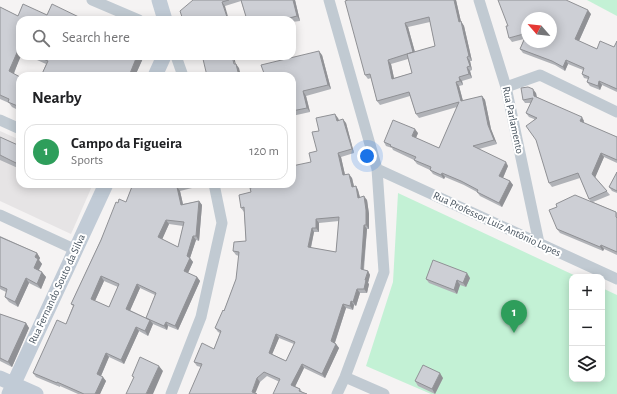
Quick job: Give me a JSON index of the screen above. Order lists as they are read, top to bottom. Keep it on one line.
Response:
{"streets":{"street":["Rua Parlamento","Rua Professor Luiz Antônio Lopes","Rua Fernando Souto da Silva"]},"crossings":[["Rua Parlamento","Rua Professor Luiz Antônio Lopes"]],"north":"top left","page":{"search":"Search here","heading":"Nearby","list":[{"mark":"1","name":"Campo da Figueira","note":"Sports","value":"120 m"}],"map_buttons":["+","−"],"pins":"1"}}
